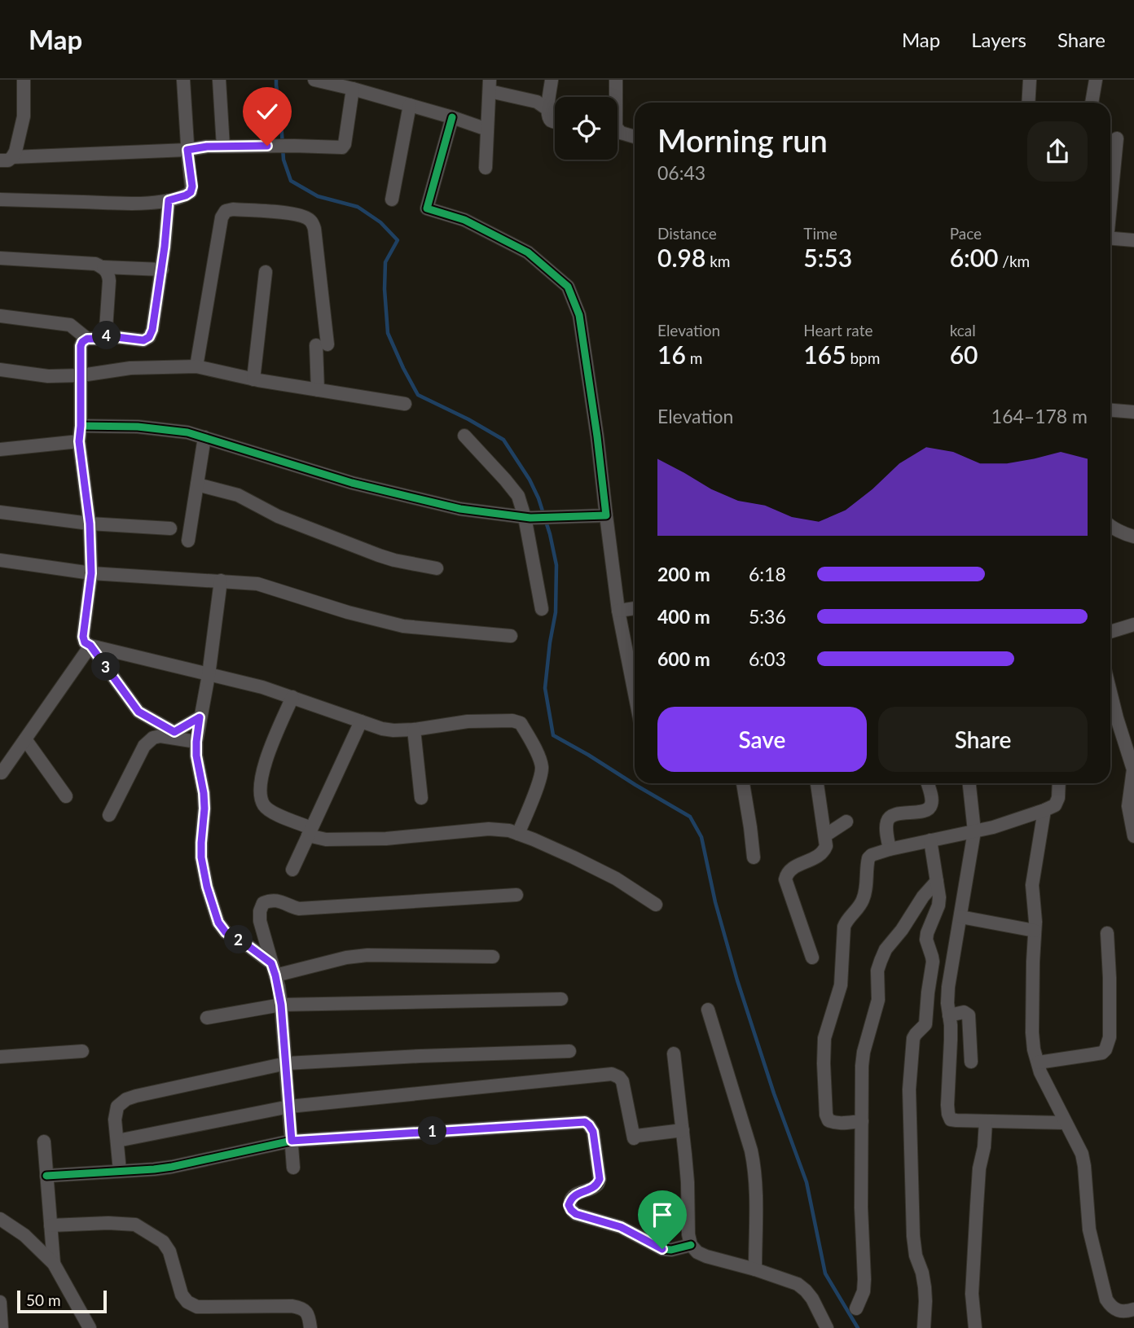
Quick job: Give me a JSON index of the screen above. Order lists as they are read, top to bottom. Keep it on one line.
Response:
{"scale_bar":"50 m","page":{"header":"Map","nav":["Map","Layers","Share"],"heading":["Morning run","06:43"],"stats":[["Distance","0.98 km"],["Time","5:53"],["Pace","6:00 /km"],["Elevation","16 m"],["Heart rate","165 bpm"],["kcal","60"]],"pins":["4","3","2","1"],"chart":["Elevation","164–178 m"],"list":[{"name":"200 m","note":"6:18"},{"name":"400 m","note":"5:36"},{"name":"600 m","note":"6:03"}],"buttons":["Save","Share"],"scale":"50 m"}}
